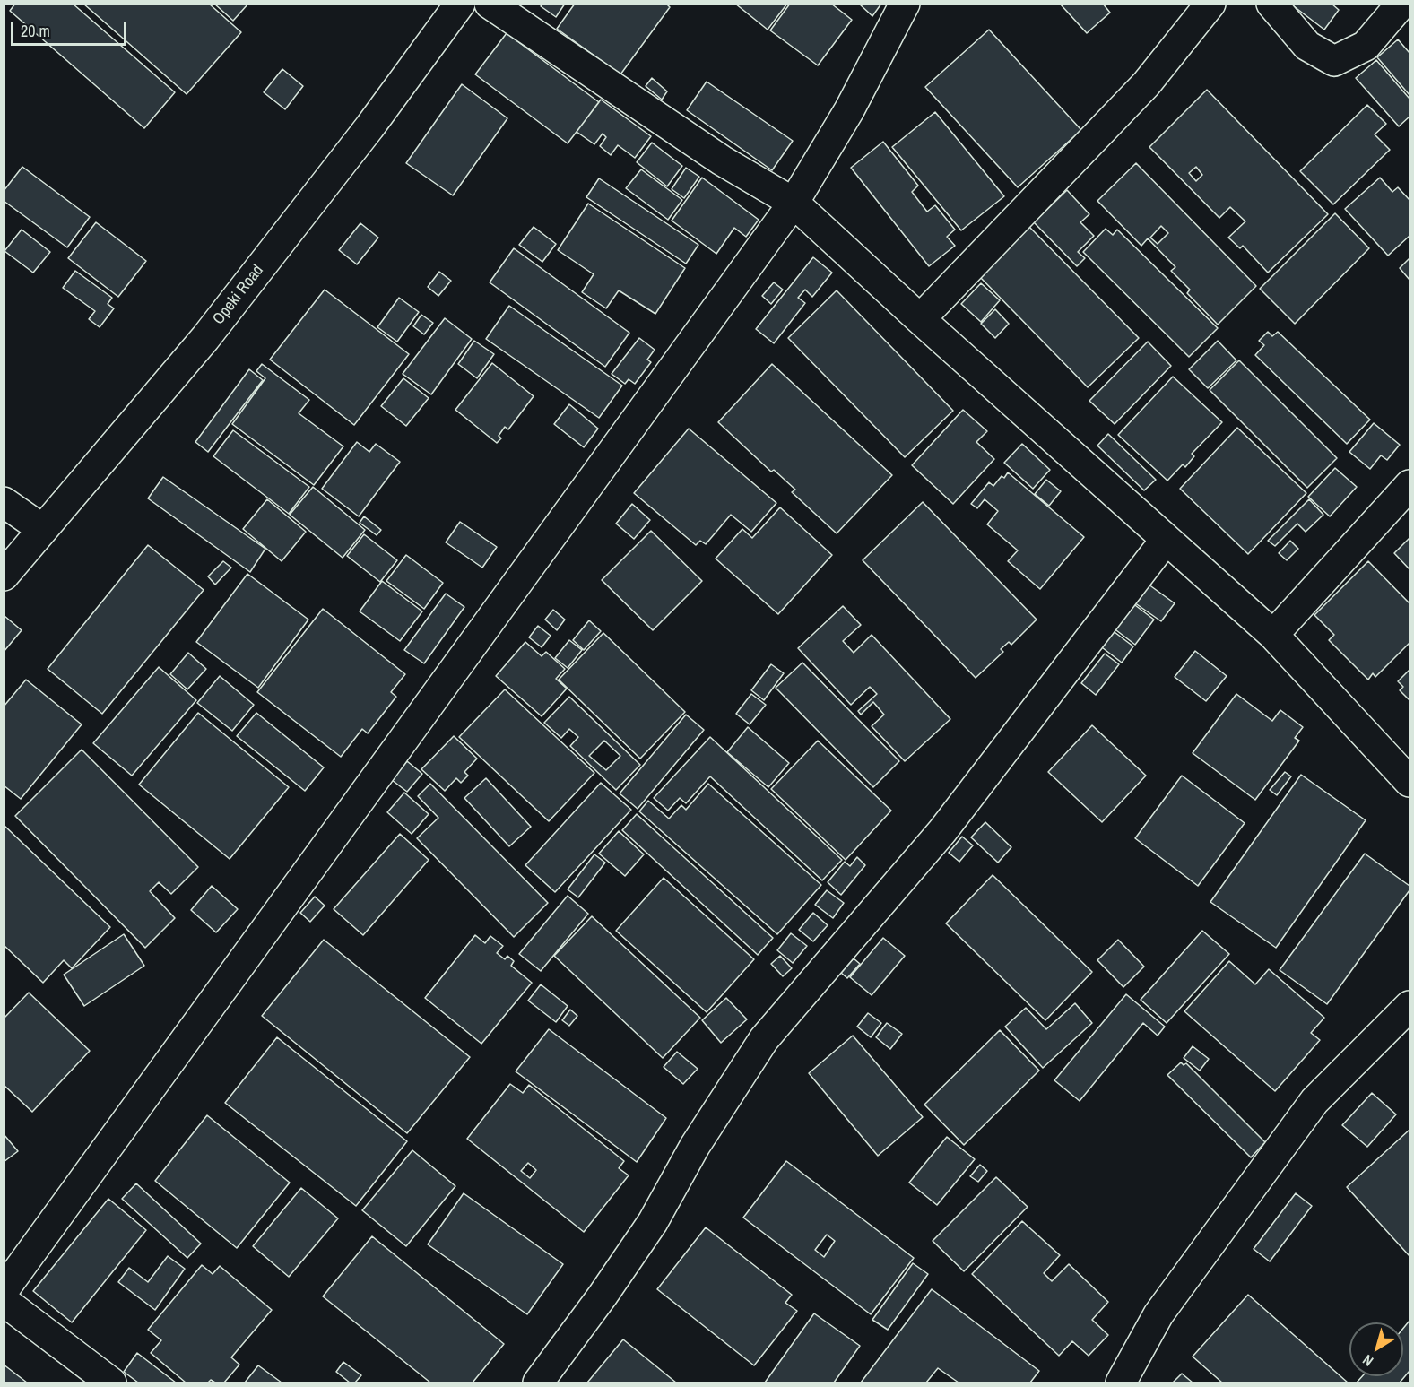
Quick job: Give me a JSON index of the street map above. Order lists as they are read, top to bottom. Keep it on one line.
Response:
{"streets":{"street":["Opeki Road"]},"scale_bar":"20 m","north":"bottom left"}
